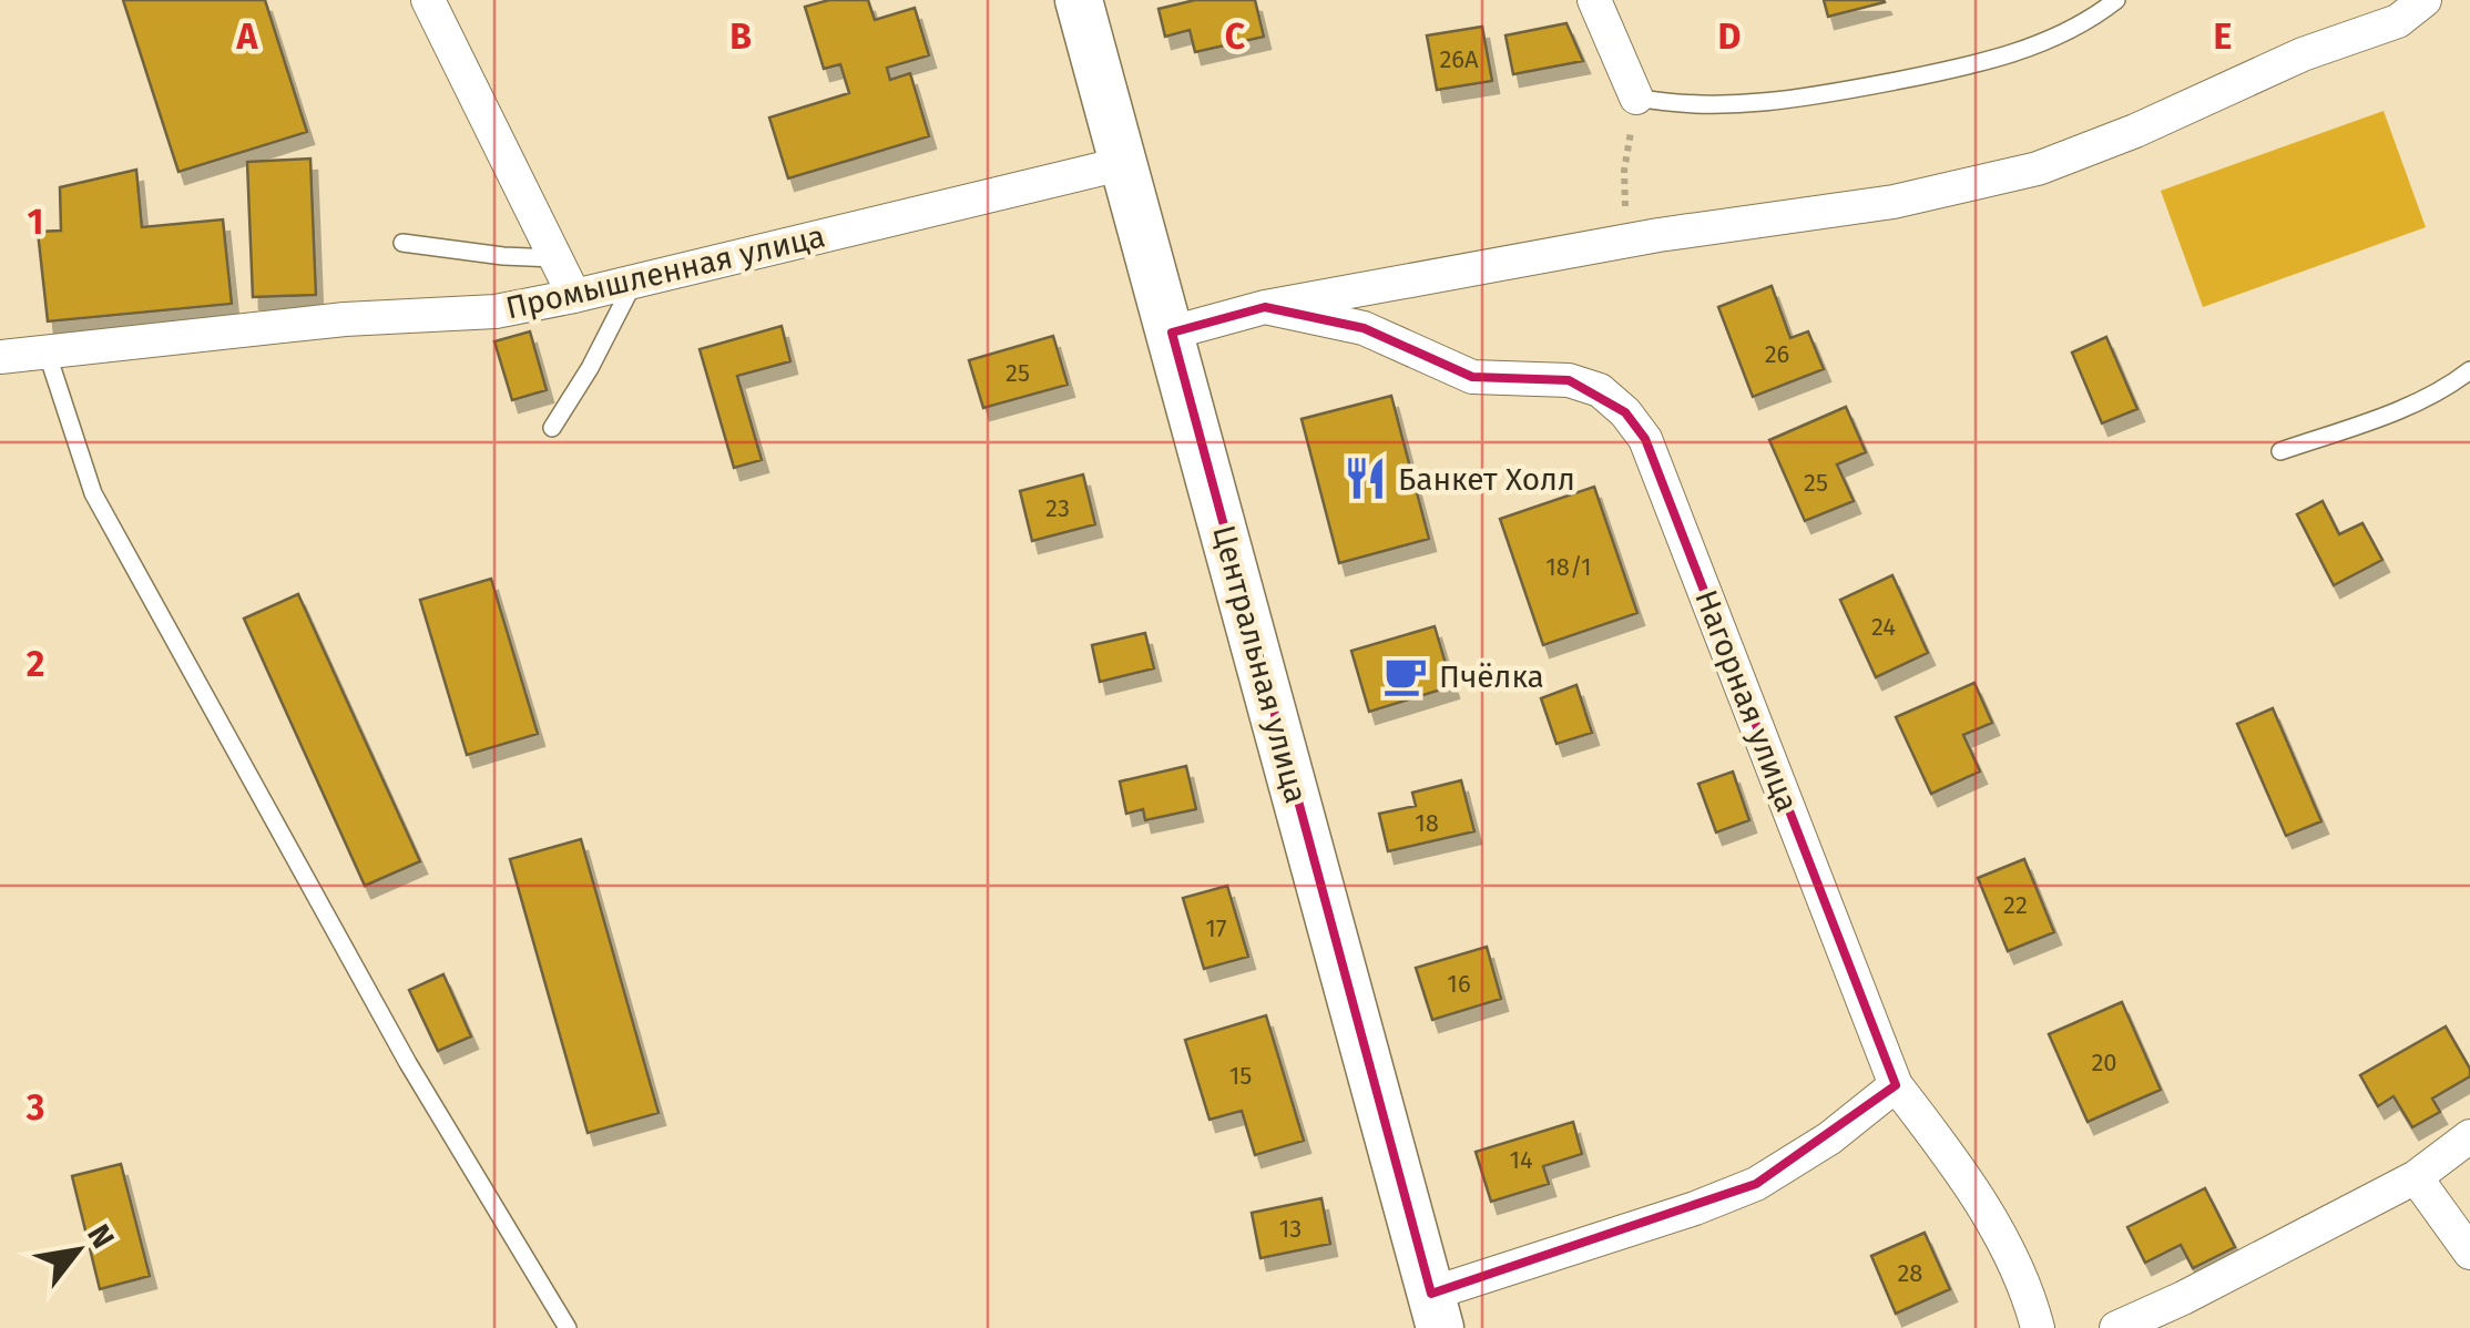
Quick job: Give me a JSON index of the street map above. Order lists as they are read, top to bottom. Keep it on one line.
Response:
{"streets":{"main road":["Центральная улица"],"street":["Промышленная улица","Нагорная улица"]},"crossings":[["Промышленная улица","Центральная улица"]],"places":{"restaurant":["Банкет Холл"],"cafe":["Пчёлка"]},"house_numbers":["26А","26","25","25","23","18/1","24","18","22","17","16","20","15","14","13","28"],"north":"top right","grid":{"columns":["A","B","C","D","E"],"rows":["1","2","3"]}}
